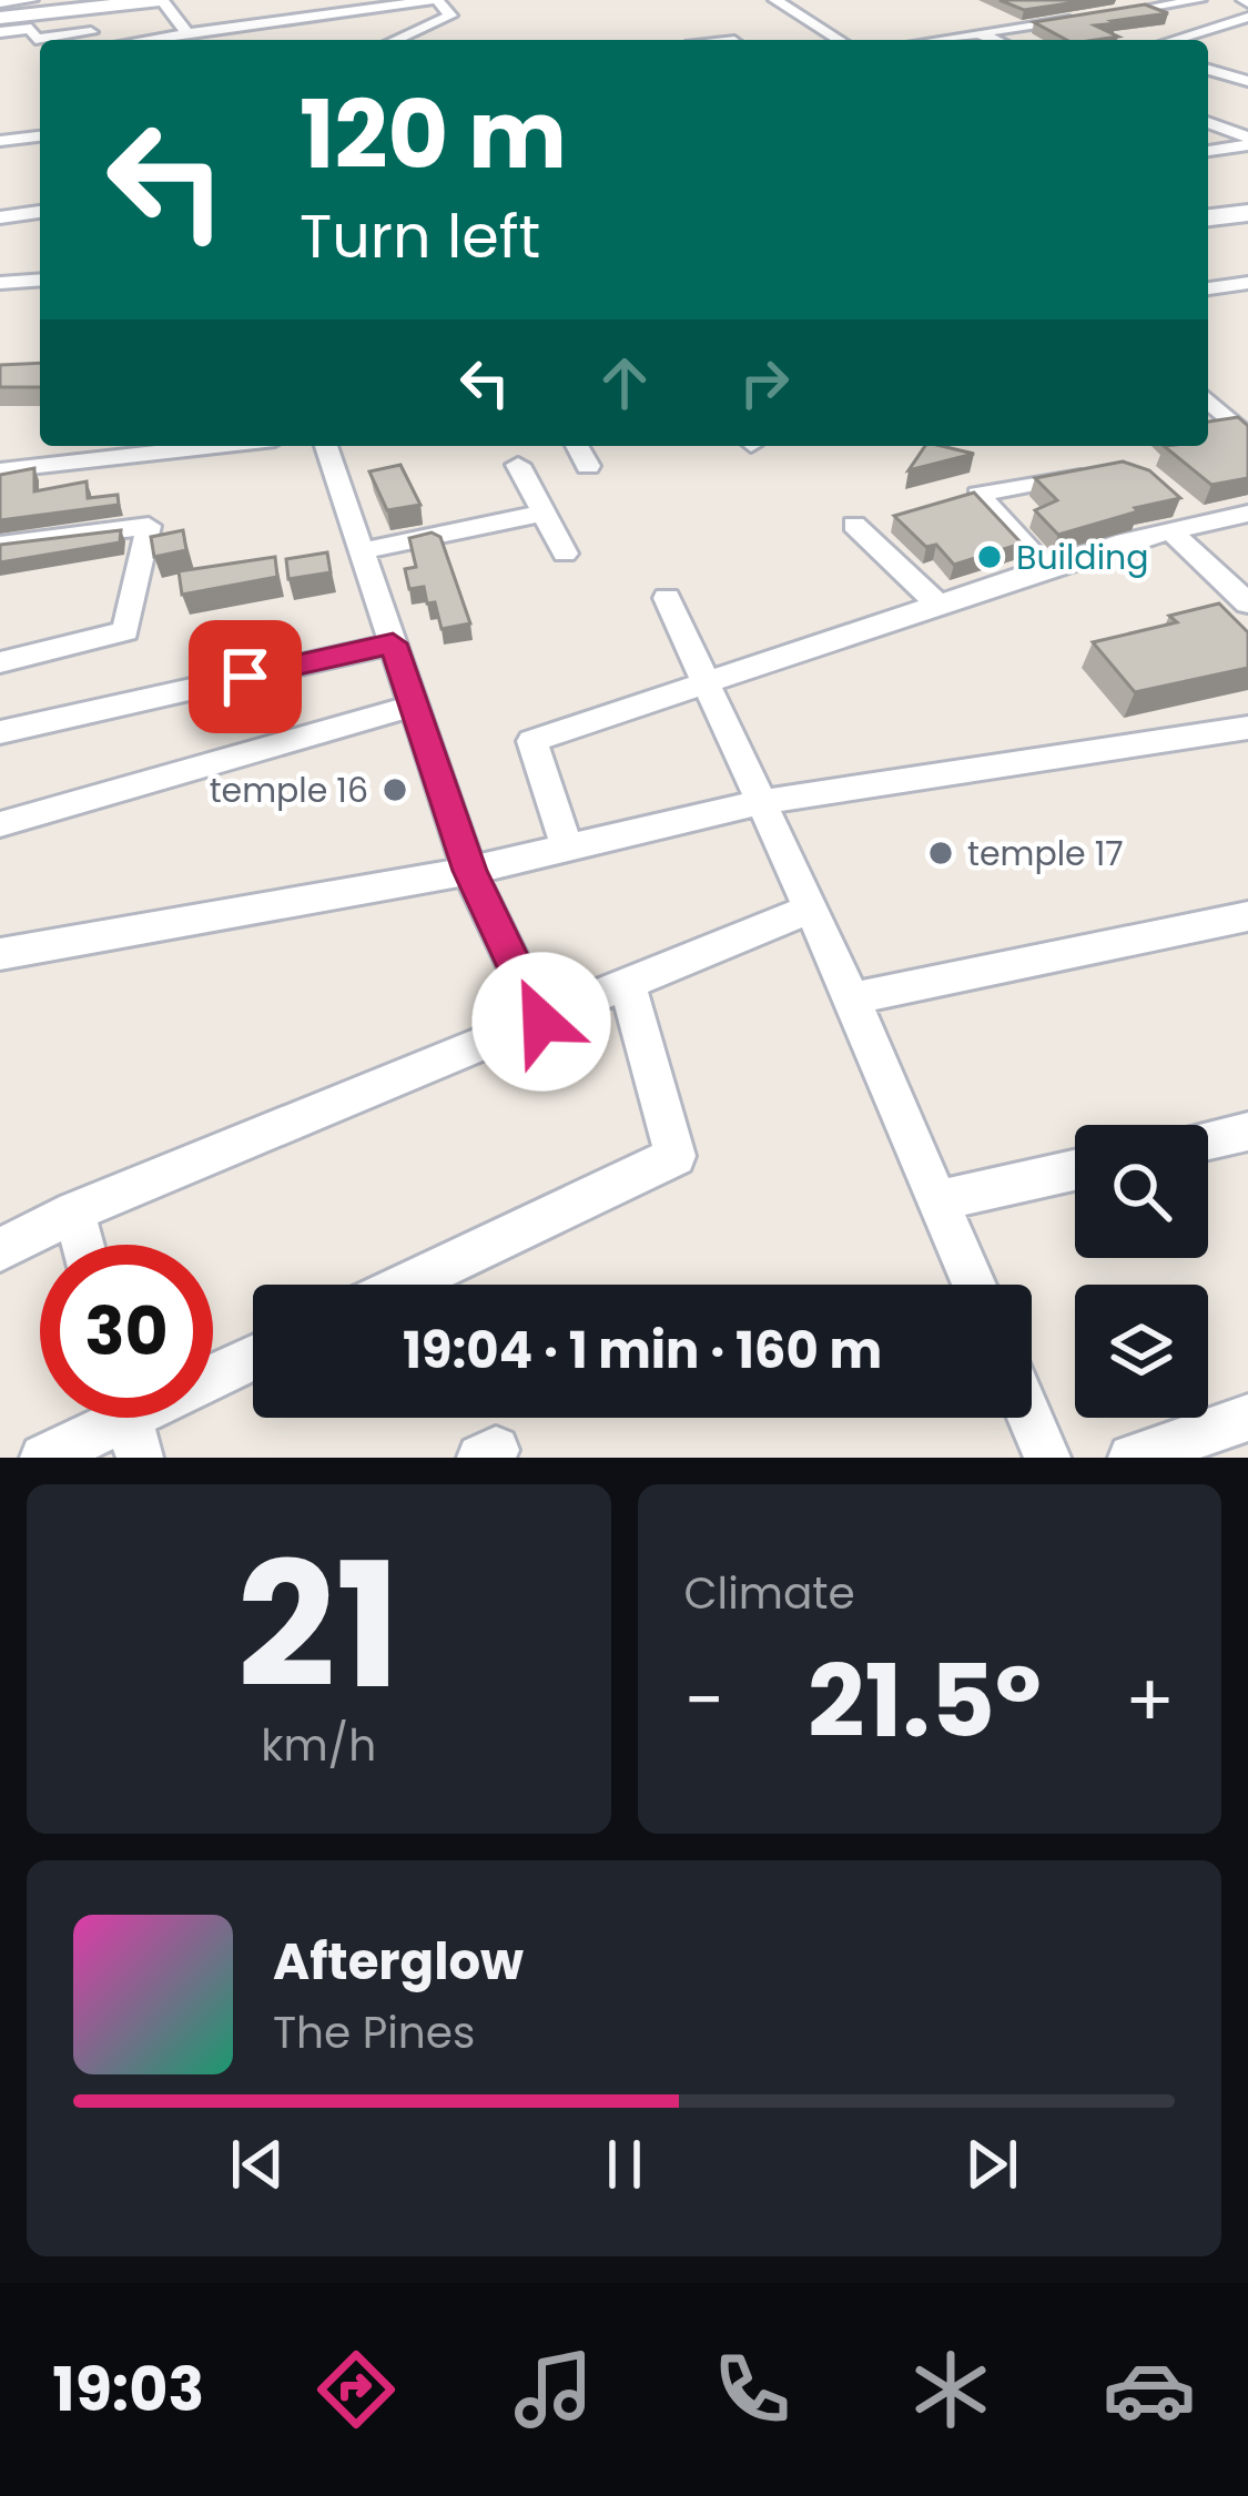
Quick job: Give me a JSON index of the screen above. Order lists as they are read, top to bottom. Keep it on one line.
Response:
{"places":["Building","temple 16","temple 17"],"page":{"turn":["120 m","Turn left"],"limit":"30","trip":"19:04 · 1 min · 160 m","tile":[["21","km/h"],"Climate"],"heat":["−","21.5°","+"],"song":["Afterglow","The Pines"],"tabs":"19:03"}}
